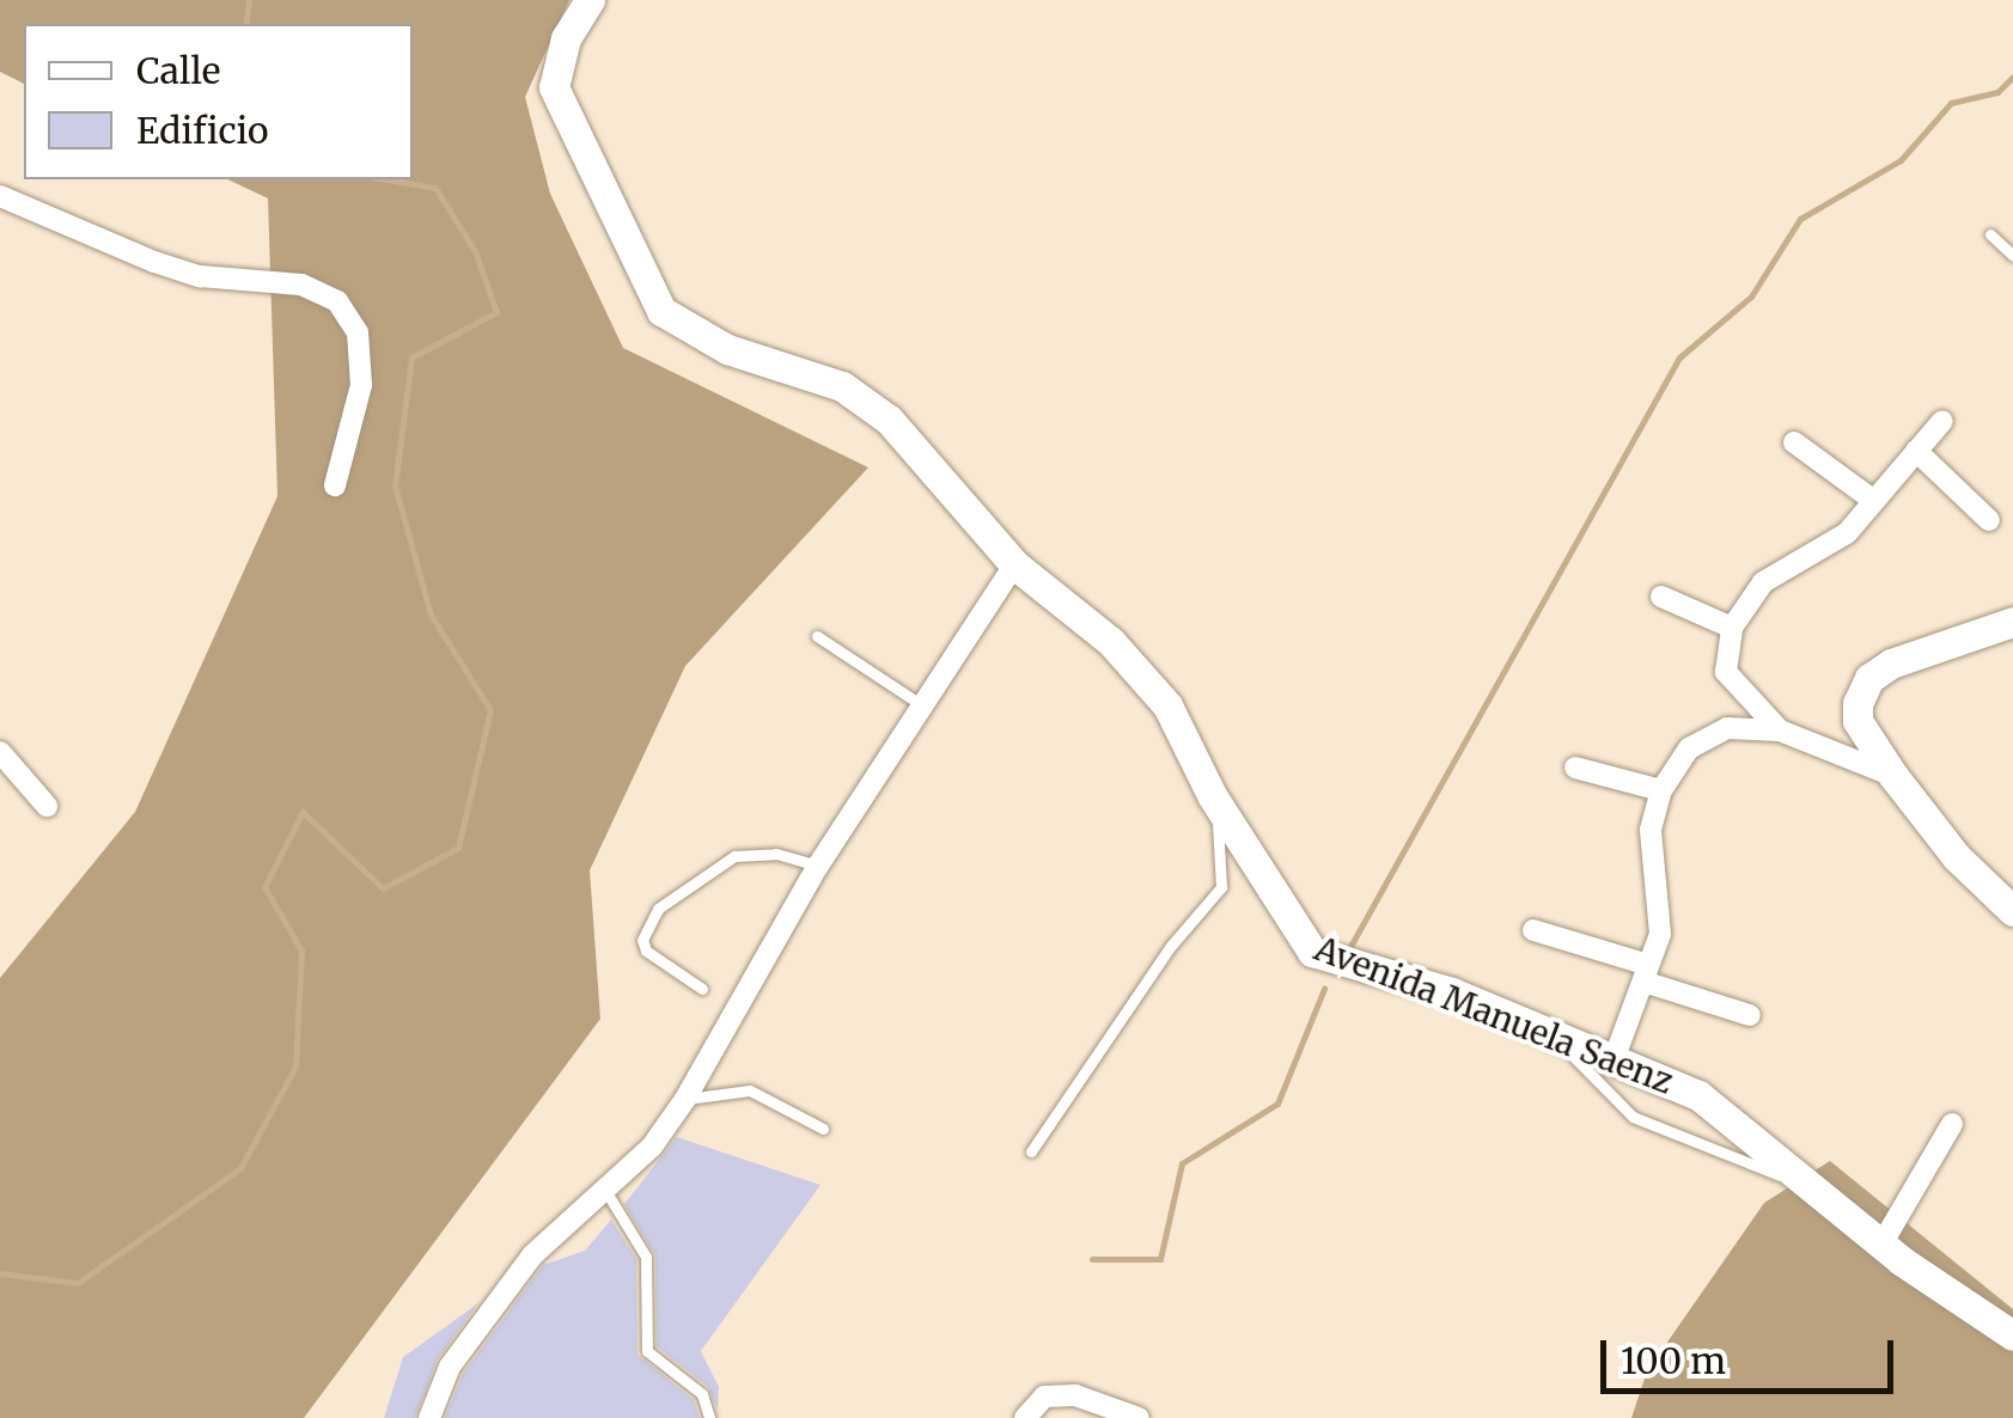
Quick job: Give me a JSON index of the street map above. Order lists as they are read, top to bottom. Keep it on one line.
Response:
{"streets":{"street":["Avenida Manuela Saenz"]},"legend":["Calle","Edificio"],"scale_bar":"100 m"}
